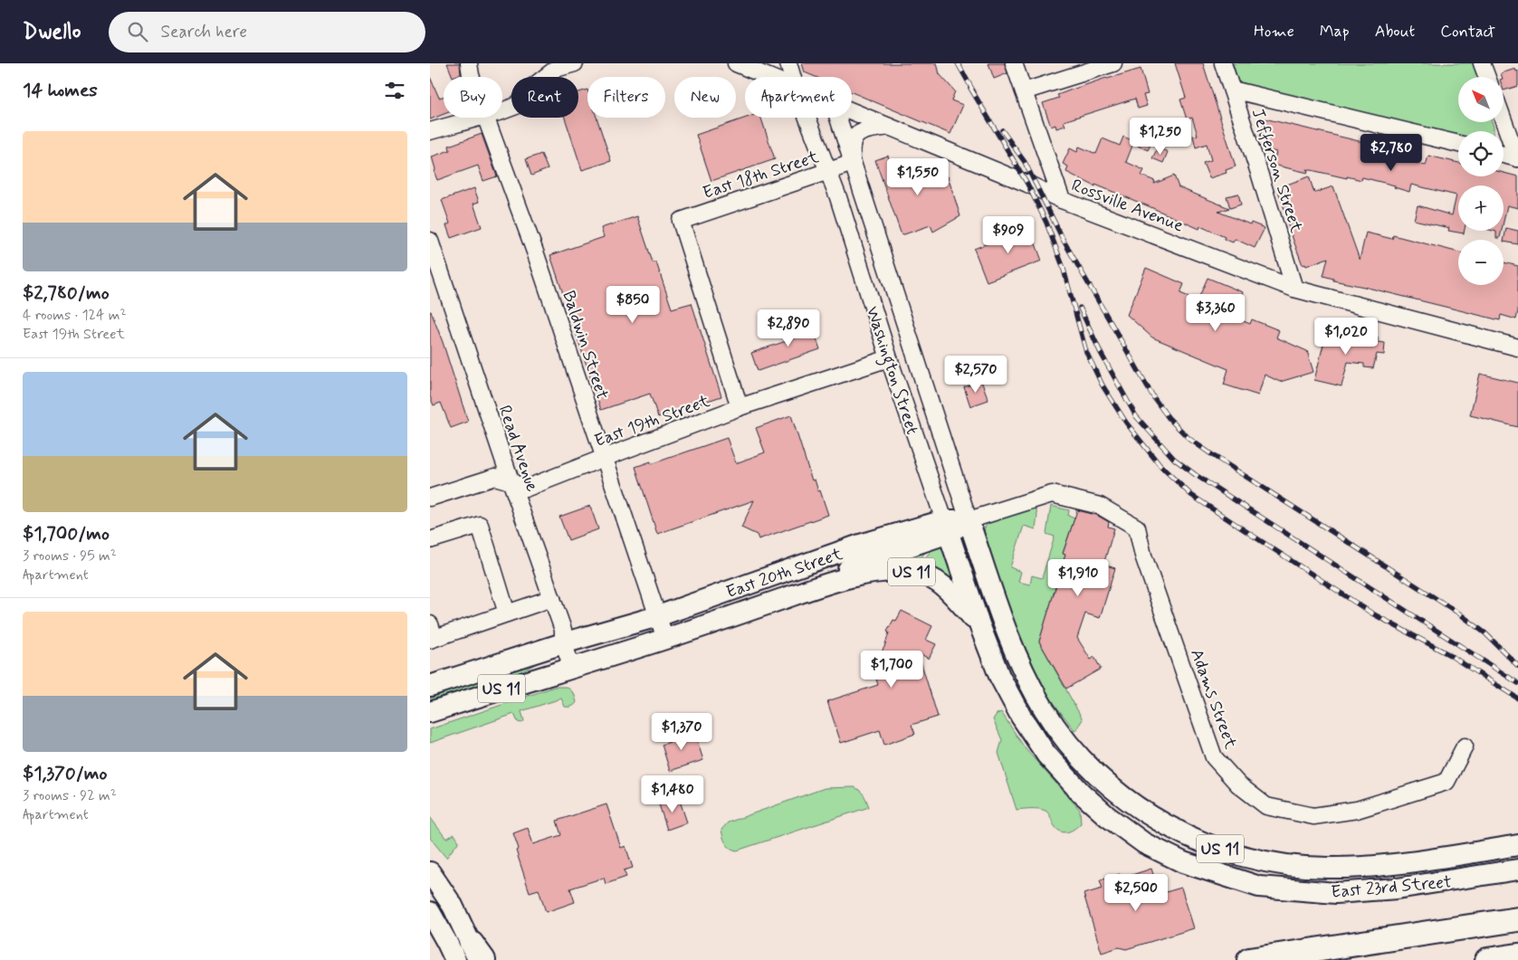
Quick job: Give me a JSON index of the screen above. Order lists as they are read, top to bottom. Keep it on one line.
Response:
{"streets":{"main road":["Washington Street","East 20th Street","US 11","East 23rd Street"],"street":["Jefferson Street","East 18th Street","Rossville Avenue","Baldwin Street","East 19th Street","Read Avenue","Adams Street"]},"crossings":[["Jefferson Street","Rossville Avenue"],["East 18th Street","Washington Street"],["East 18th Street","East 19th Street"],["Baldwin Street","East 19th Street"],["Baldwin Street","East 20th Street"],["Washington Street","East 19th Street"],["Washington Street","East 20th Street"],["Washington Street","US 11"],["Washington Street","East 23rd Street"],["East 19th Street","Read Avenue"],["Read Avenue","East 20th Street"],["East 20th Street","US 11"],["East 20th Street","Adams Street"]],"north":"top left","page":{"header":"Dwello","search":"Search here","nav":["Home","Map","About","Contact"],"heading":"14 homes","map_buttons":["+","−"],"chip":["Buy","Rent","Filters","New","Apartment"],"list":[{"name":"$2,780/mo","note":"4 rooms · 124 m² · East 19th Street"},{"name":"$1,700/mo","note":"3 rooms · 95 m² · Apartment"},{"name":"$1,370/mo","note":"3 rooms · 92 m² · Apartment"}],"price":["$1,250","$2,780","$1,550","$909","$850","$3,360","$2,890","$1,020","$2,570","$1,910","$1,700","$1,370","$1,480","$2,500"]}}
